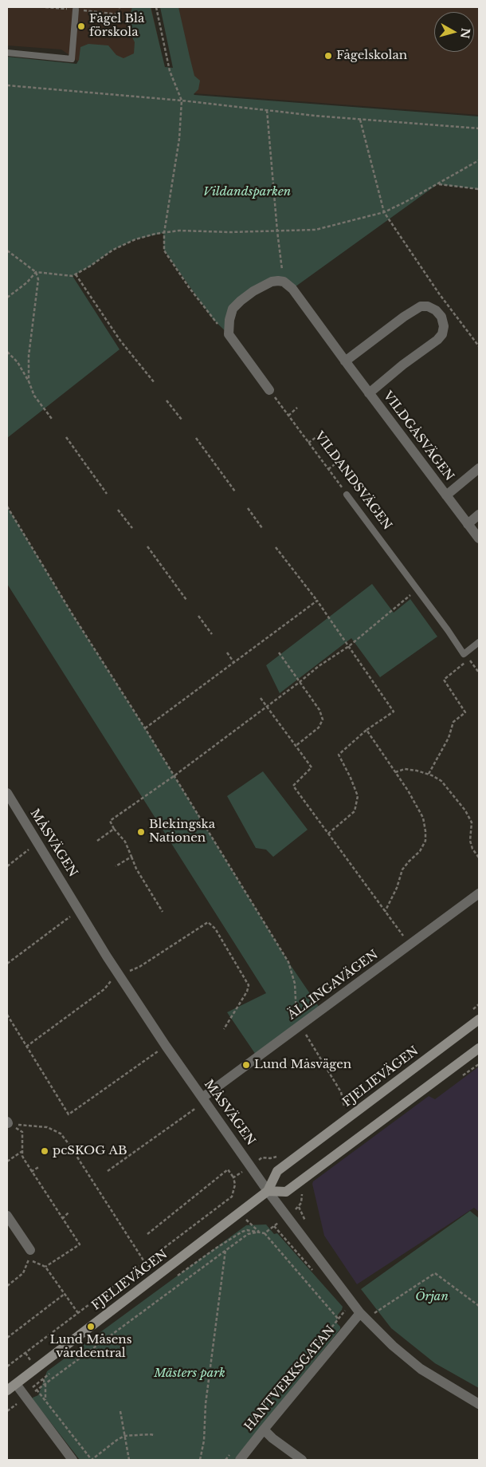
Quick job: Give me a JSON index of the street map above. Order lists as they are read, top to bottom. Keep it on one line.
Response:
{"streets":{"main road":["FJELIEVÄGEN"],"street":["VILDGÅSVÄGEN","MÅSVÄGEN","ÄLLINGAVÄGEN","HANTVERKSGATAN"],"lane":["VILDANDSVÄGEN"]},"crossings":[["MÅSVÄGEN","ÄLLINGAVÄGEN"],["MÅSVÄGEN","FJELIEVÄGEN"],["MÅSVÄGEN","HANTVERKSGATAN"]],"parks":["Vildandsparken","Örjan","Mästers park"],"places":["Fågel Blå förskola","Fågelskolan","Blekingska Nationen","Lund Måsvägen","pcSKOG AB","Lund Måsens vårdcentral"],"north":"right"}
